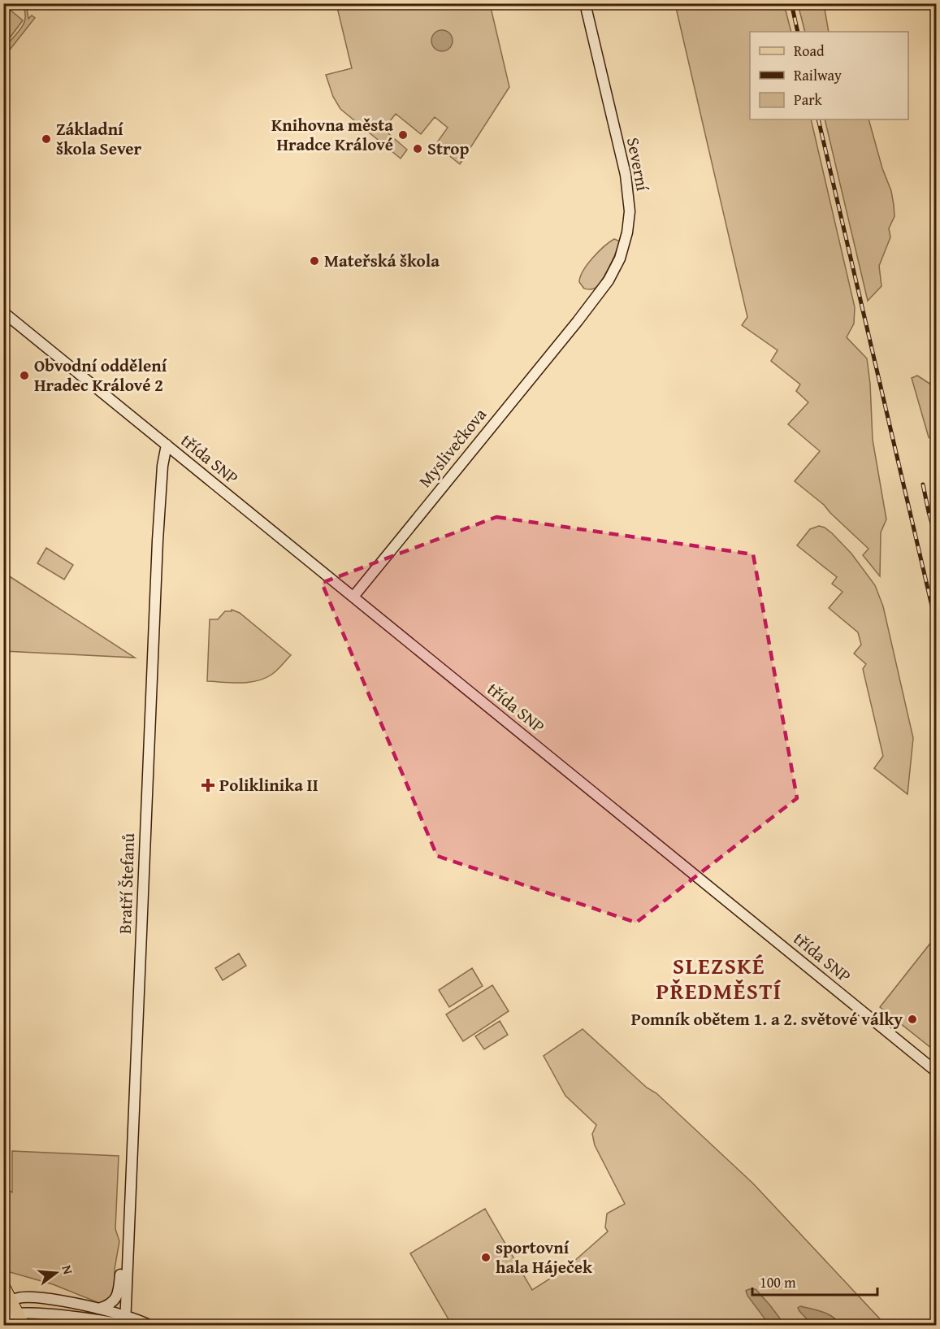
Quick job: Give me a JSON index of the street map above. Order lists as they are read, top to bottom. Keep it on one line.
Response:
{"streets":{"street":["Severní","Myslivečkova","třída SNP","Bratří Štefanů"]},"crossings":[["Severní","Myslivečkova"],["Myslivečkova","třída SNP"],["třída SNP","Bratří Štefanů"]],"districts":["SLEZSKÉ PŘEDMĚSTÍ"],"places":{"other":["Knihovna města Hradce Králové","Základní škola Sever","Strop","Mateřská škola","Obvodní oddělení Hradec Králové 2","Pomník obětem 1. a 2. světové války","sportovní hala Háječek"],"health":["Poliklinika II"]},"legend":["Road","Railway","Park"],"scale_bar":"100 m","north":"right"}
